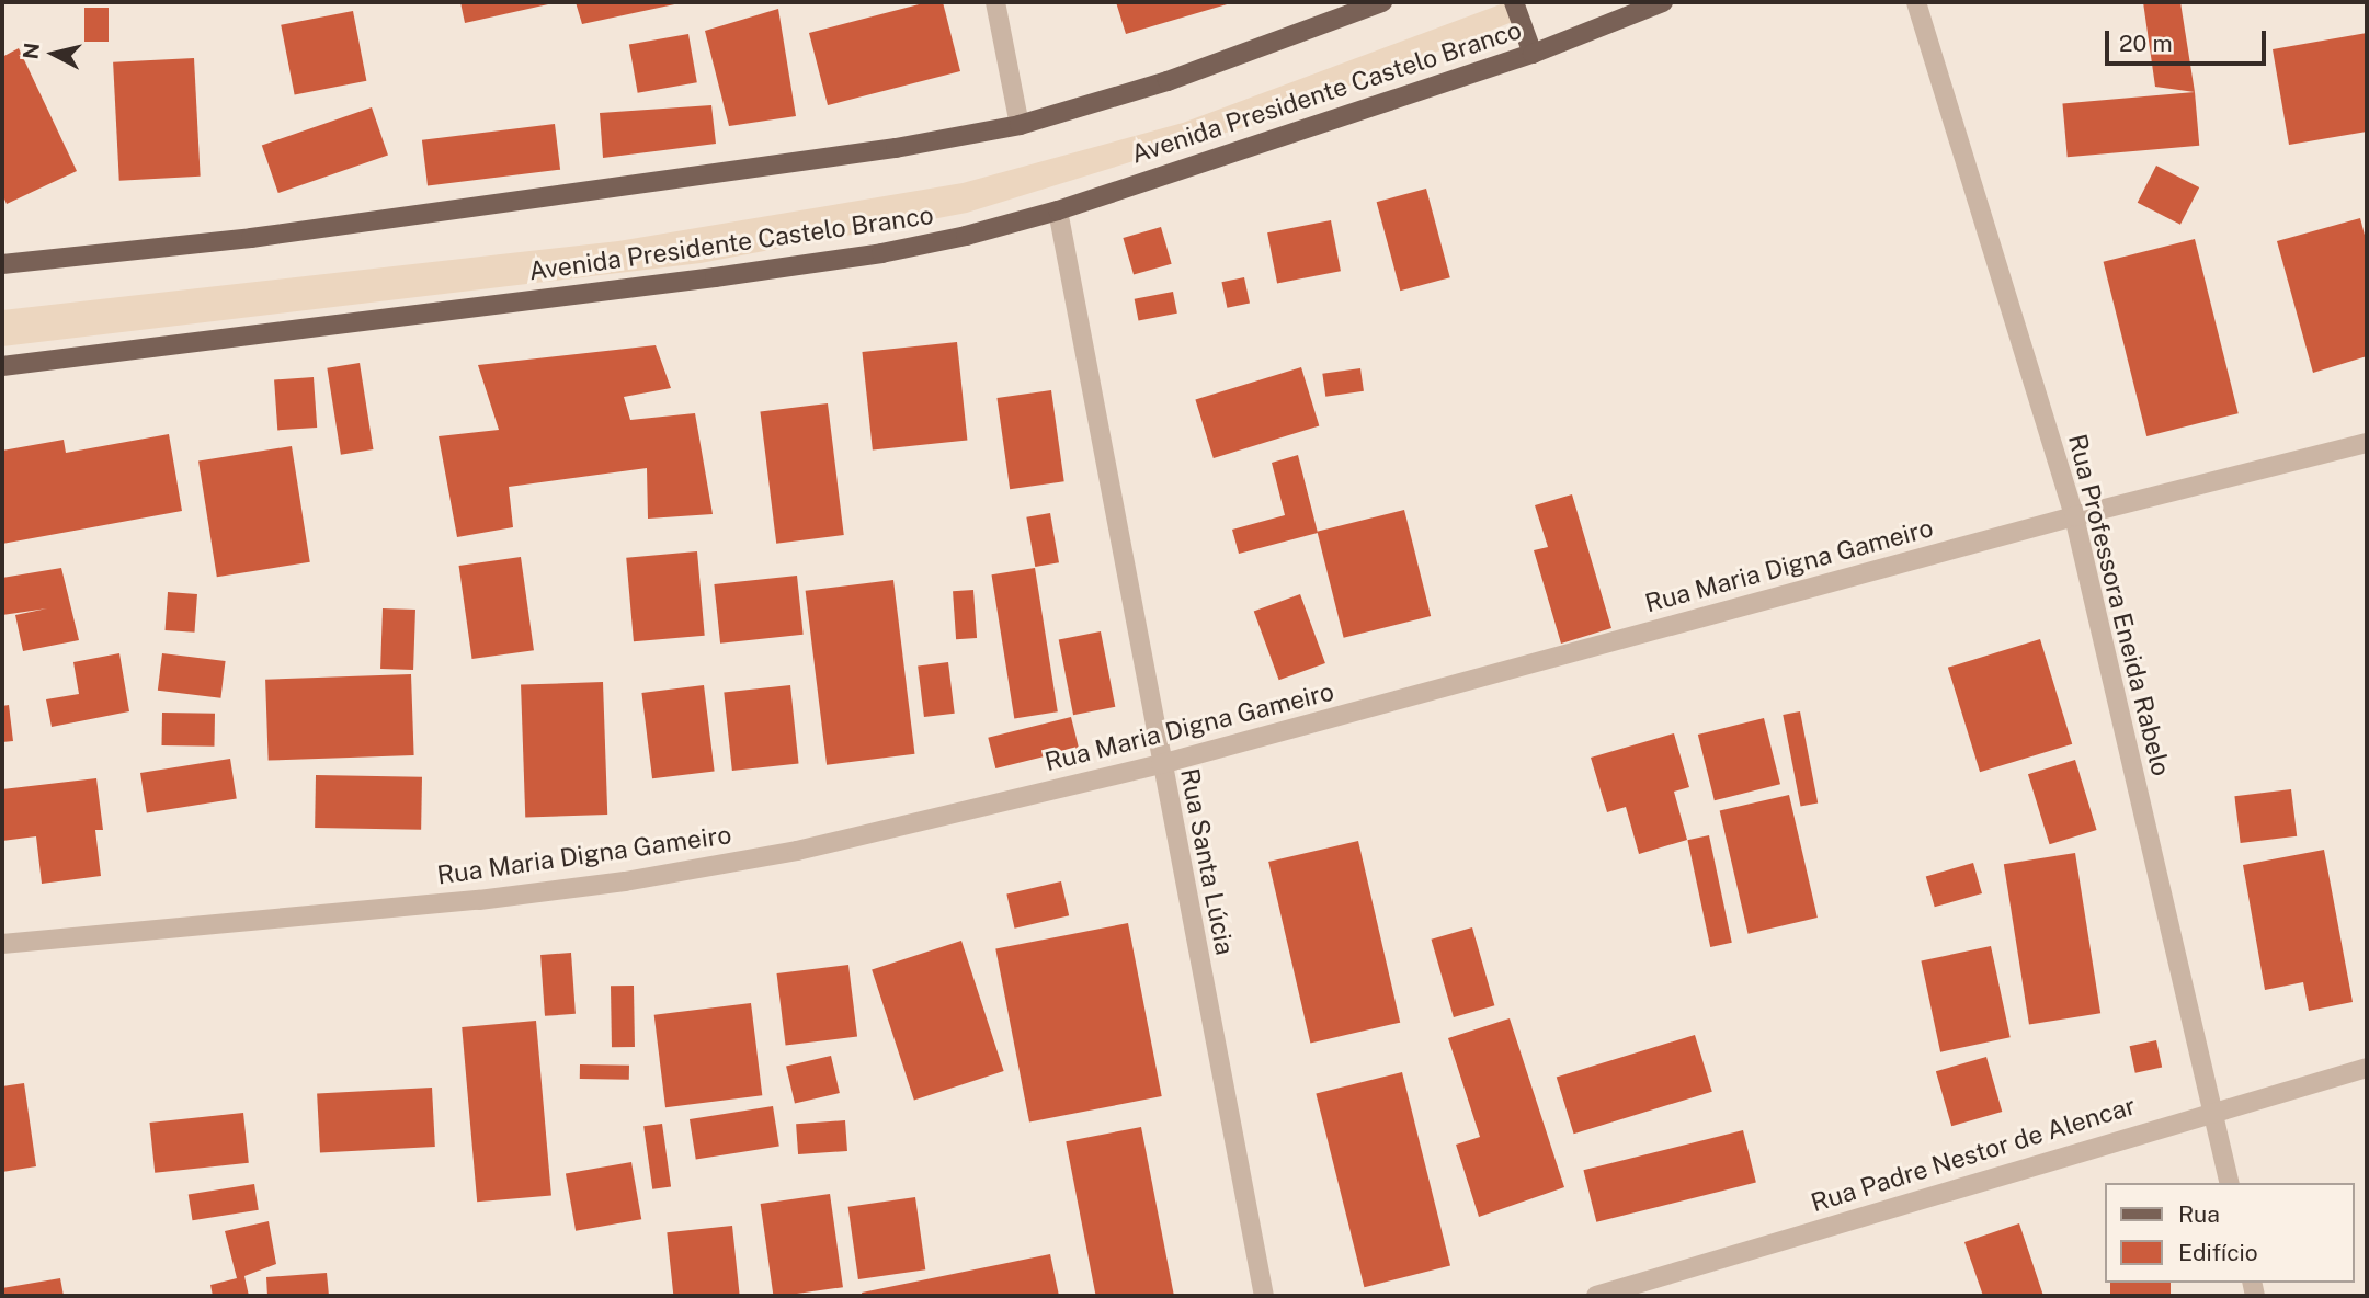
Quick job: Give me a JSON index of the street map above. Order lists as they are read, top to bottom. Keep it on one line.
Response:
{"streets":{"main road":["Avenida Presidente Castelo Branco"],"street":["Rua Maria Digna Gameiro","Rua Professora Eneida Rabelo","Rua Santa Lúcia","Rua Padre Nestor de Alencar"]},"crossings":[["Avenida Presidente Castelo Branco","Rua Santa Lúcia"],["Rua Maria Digna Gameiro","Rua Professora Eneida Rabelo"],["Rua Maria Digna Gameiro","Rua Santa Lúcia"],["Rua Professora Eneida Rabelo","Rua Padre Nestor de Alencar"]],"legend":["Rua","Edifício"],"scale_bar":"20 m","north":"left"}
